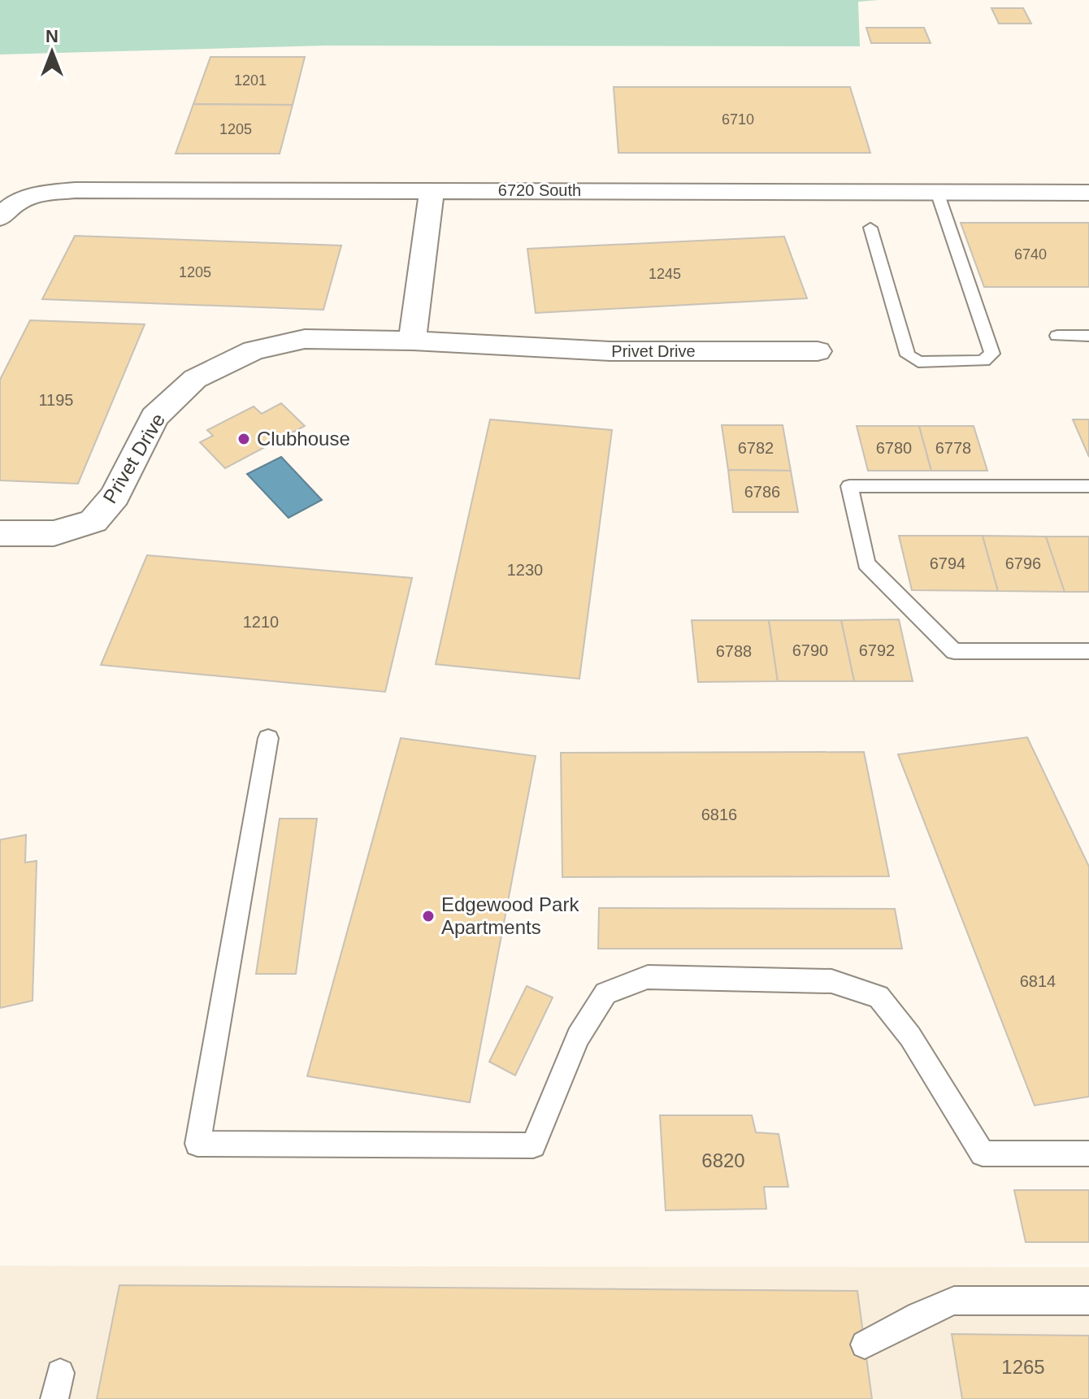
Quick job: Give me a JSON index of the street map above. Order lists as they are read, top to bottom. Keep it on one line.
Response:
{"streets":{"street":["6720 South","Privet Drive"]},"places":["Clubhouse","Edgewood Park Apartments"],"house_numbers":["1201","6710","1205","6740","1205","1245","1195","6782","6780","6778","6786","6794","6796","1230","1210","6790","6792","6788","6816","6814","6820","1265"],"north":"top"}
